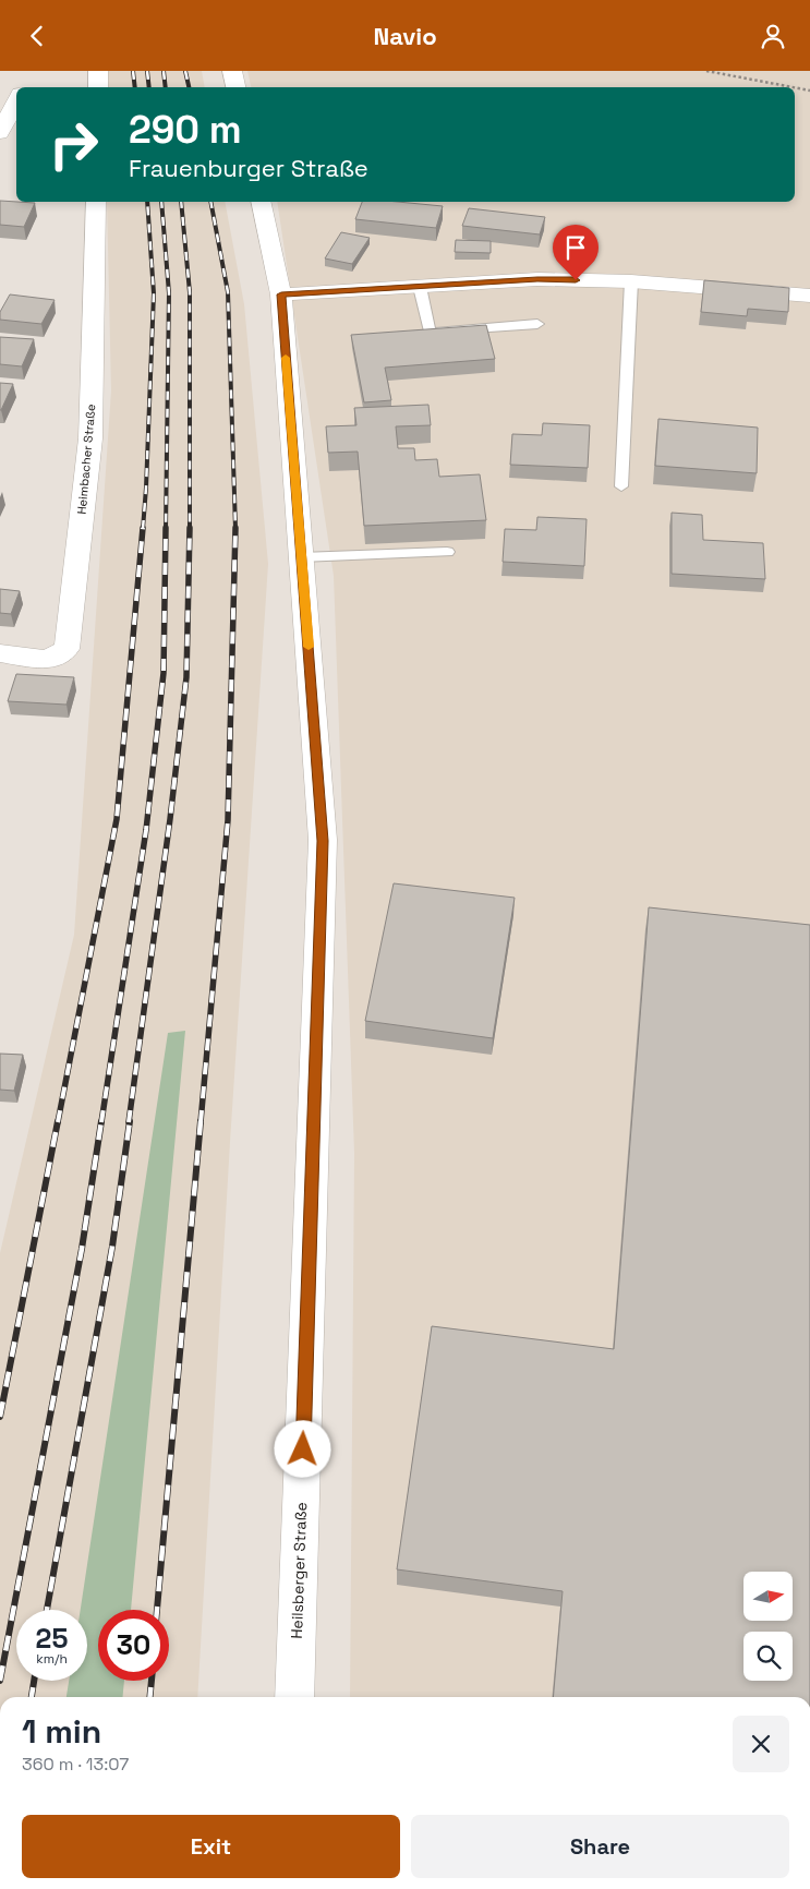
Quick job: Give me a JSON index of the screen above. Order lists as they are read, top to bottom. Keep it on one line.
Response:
{"streets":{"street":["Heimbacher Straße","Heilsberger Straße"]},"north":"right","page":{"header":"Navio","turn":["290 m","Frauenburger Straße"],"speed":"25 km/h","limit":"30","heading":["1 min","360 m · 13:07"],"buttons":["Exit","Share"]}}
